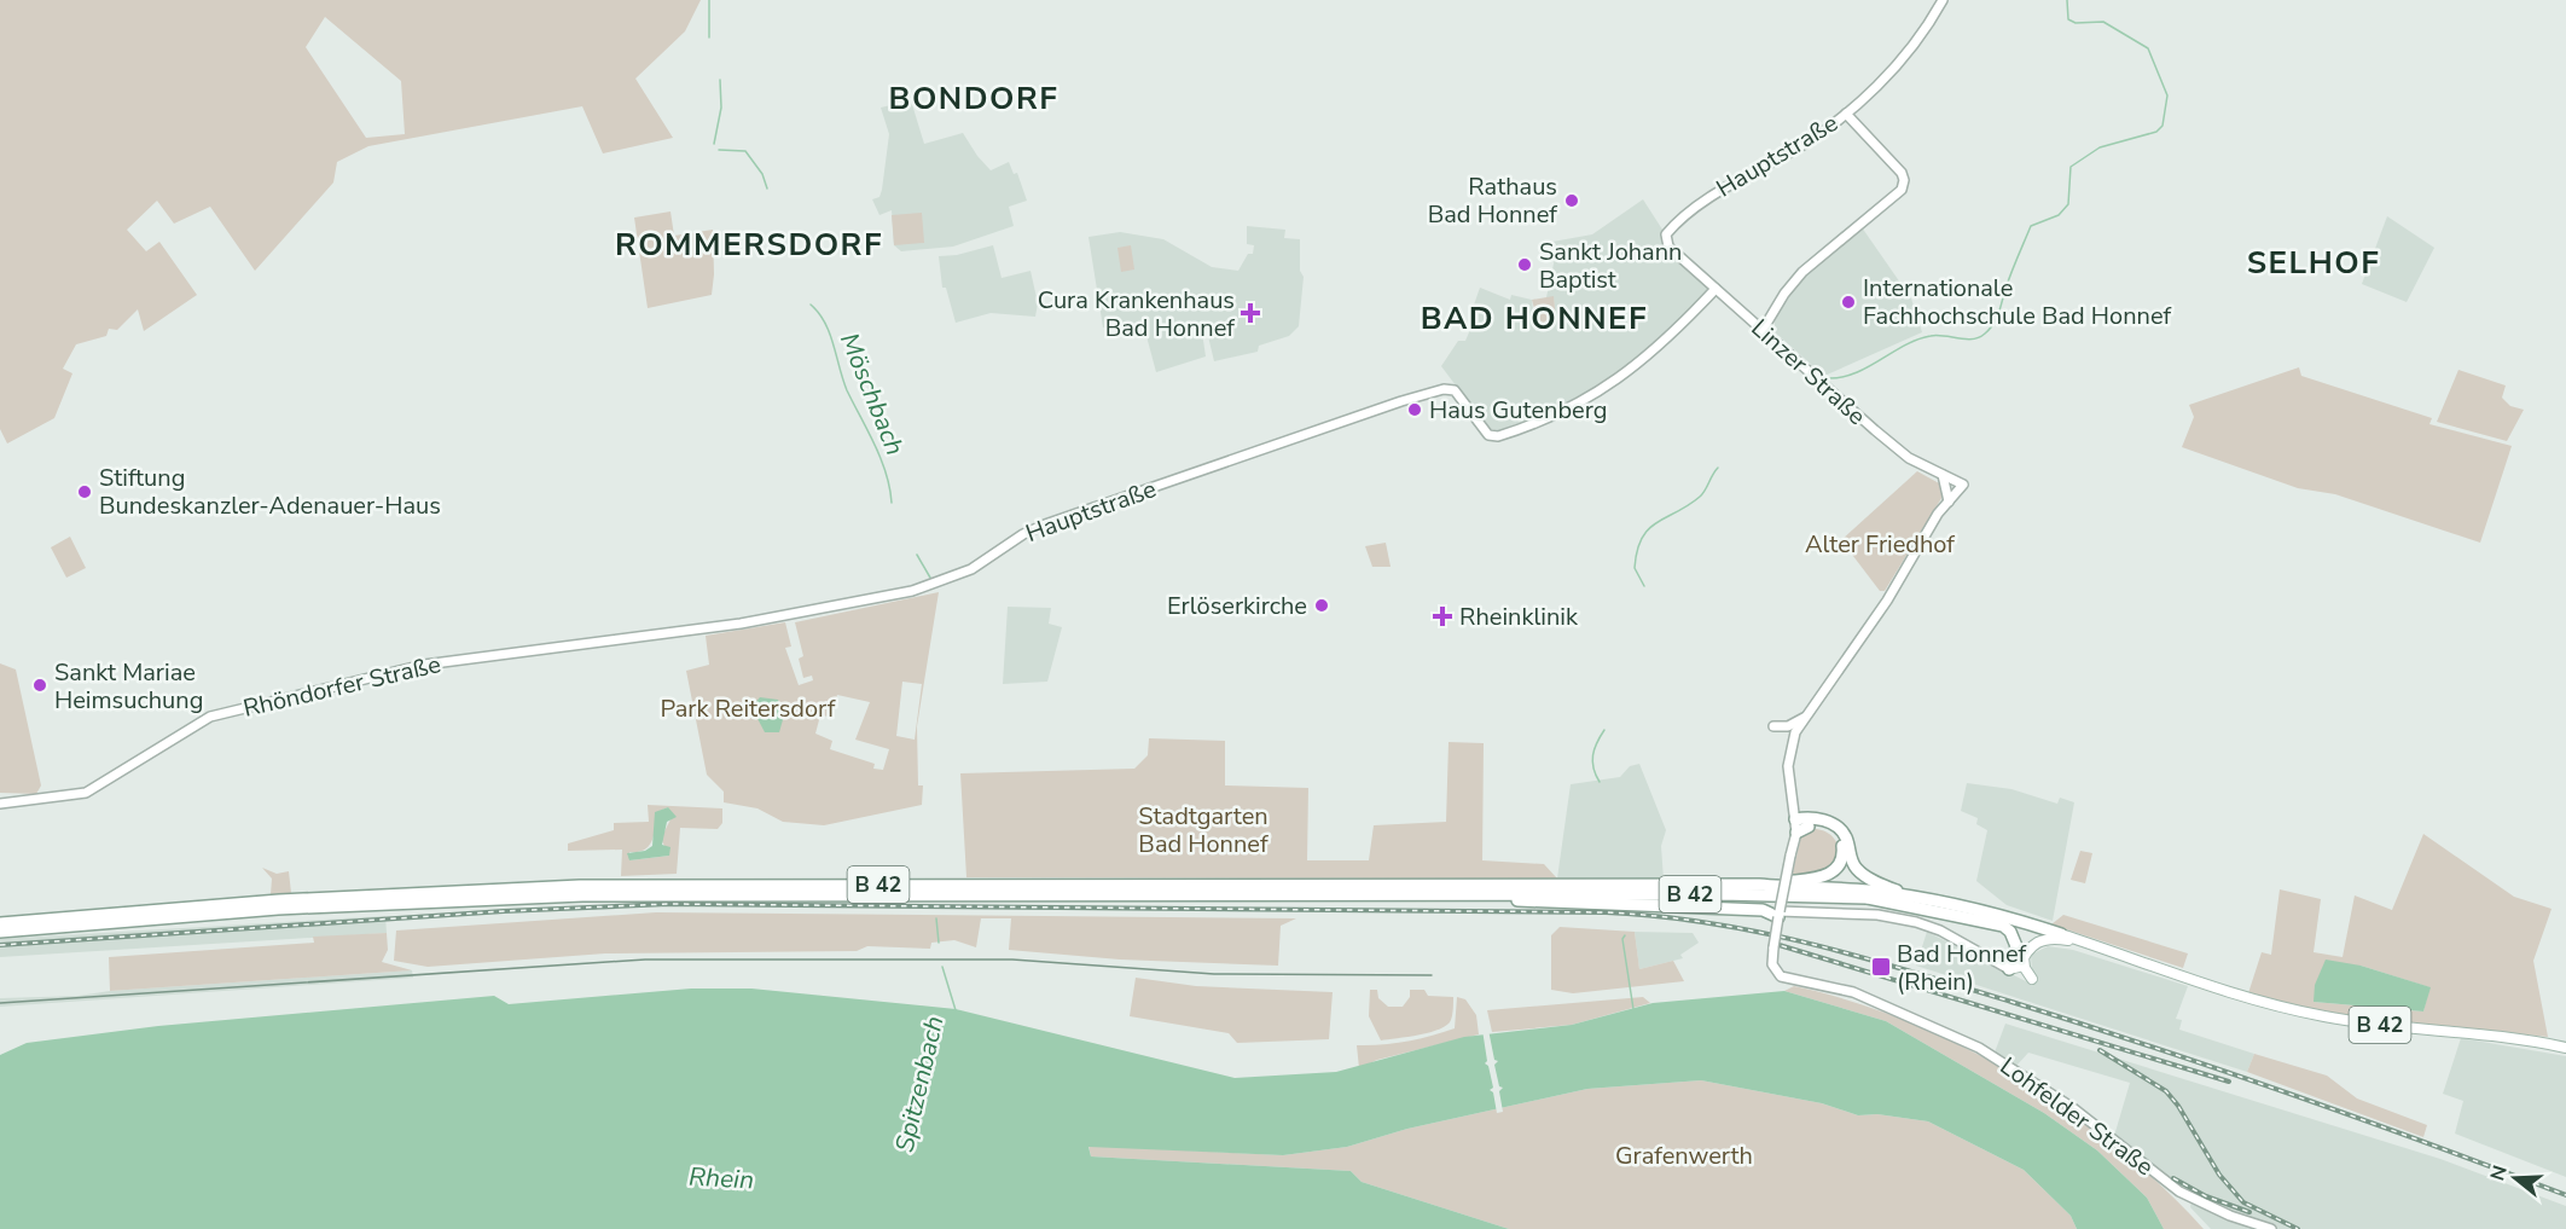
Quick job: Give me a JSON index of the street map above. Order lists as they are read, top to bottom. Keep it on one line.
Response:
{"streets":{"highway":["B 42"],"main road":["Hauptstraße","Linzer Straße","Rhöndorfer Straße","Lohfelder Straße"]},"crossings":[["Hauptstraße","Linzer Straße"],["Hauptstraße","Rhöndorfer Straße"]],"districts":["BONDORF","ROMMERSDORF","SELHOF","BAD HONNEF"],"water":["Möschbach","Spitzenbach","Rhein"],"parks":["Alter Friedhof","Park Reitersdorf","Stadtgarten Bad Honnef","Grafenwerth"],"places":{"other":["Rathaus Bad Honnef","Sankt Johann Baptist","Internationale Fachhochschule Bad Honnef","Haus Gutenberg","Stiftung Bundeskanzler-Adenauer-Haus","Erlöserkirche","Sankt Mariae Heimsuchung"],"health":["Cura Krankenhaus Bad Honnef","Rheinklinik"],"transit":["Bad Honnef (Rhein)"]},"north":"left"}
